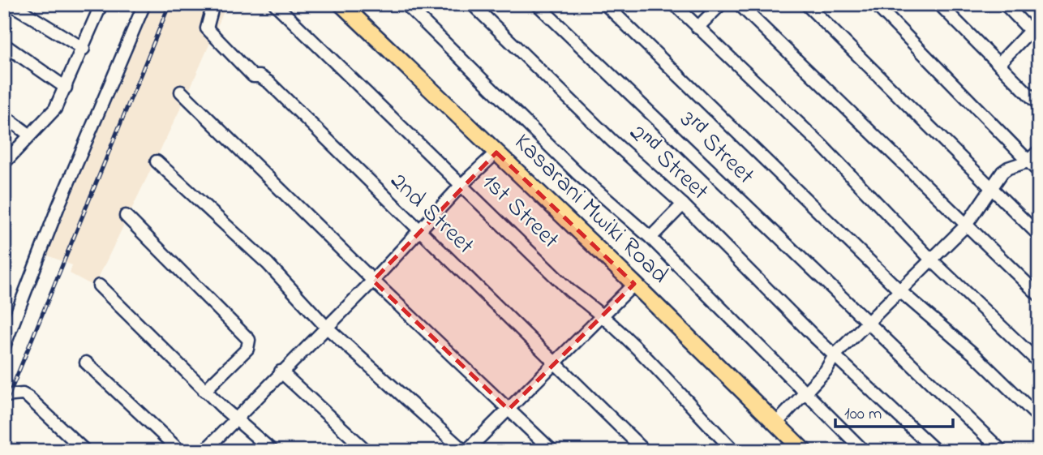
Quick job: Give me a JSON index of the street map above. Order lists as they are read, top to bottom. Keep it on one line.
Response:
{"streets":{"main road":["Kasarani Mwiki Road"],"street":["3ʳᵈ Street","2ⁿᵈ Street","1st Street","2nd Street"]},"scale_bar":"100 m"}
